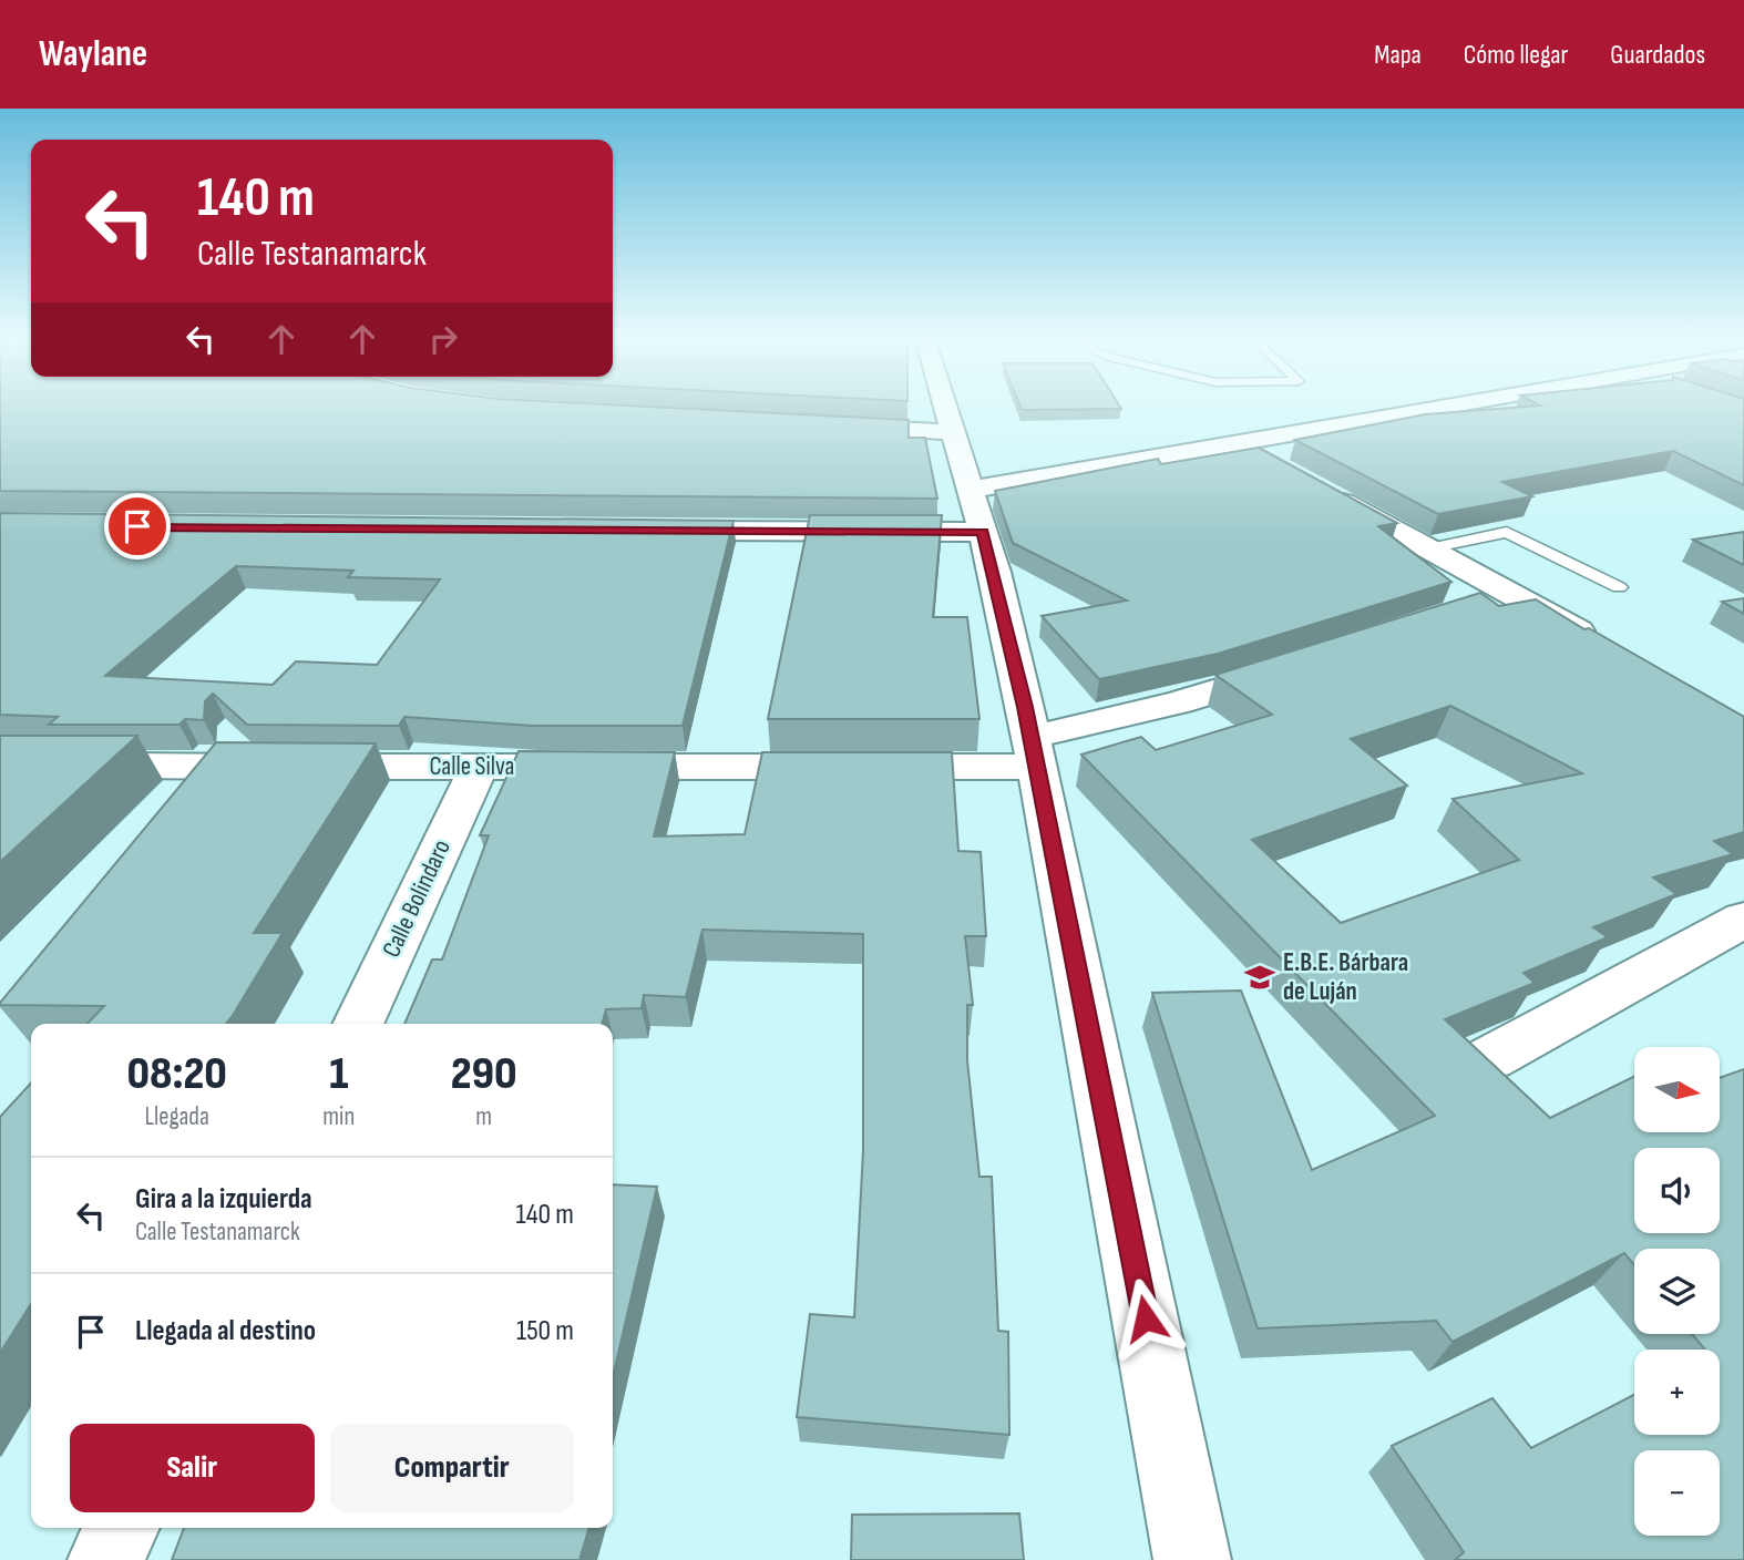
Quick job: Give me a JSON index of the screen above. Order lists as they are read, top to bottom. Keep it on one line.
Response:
{"streets":{"street":["Calle Silva","Calle Bolindaro"]},"crossings":[["Calle Silva","Calle Bolindaro"]],"places":{"school or university":["E.B.E. Bárbara de Luján"]},"north":"right","page":{"header":"Waylane","nav":["Mapa","Cómo llegar","Guardados"],"turn":["140 m","Calle Testanamarck"],"eta":["08:20","Llegada","1","min","290","m"],"map_buttons":["+","−"],"list":[{"name":"Gira a la izquierda","note":"Calle Testanamarck","value":"140 m"},{"name":"Llegada al destino","value":"150 m"}],"buttons":["Salir","Compartir"]}}
